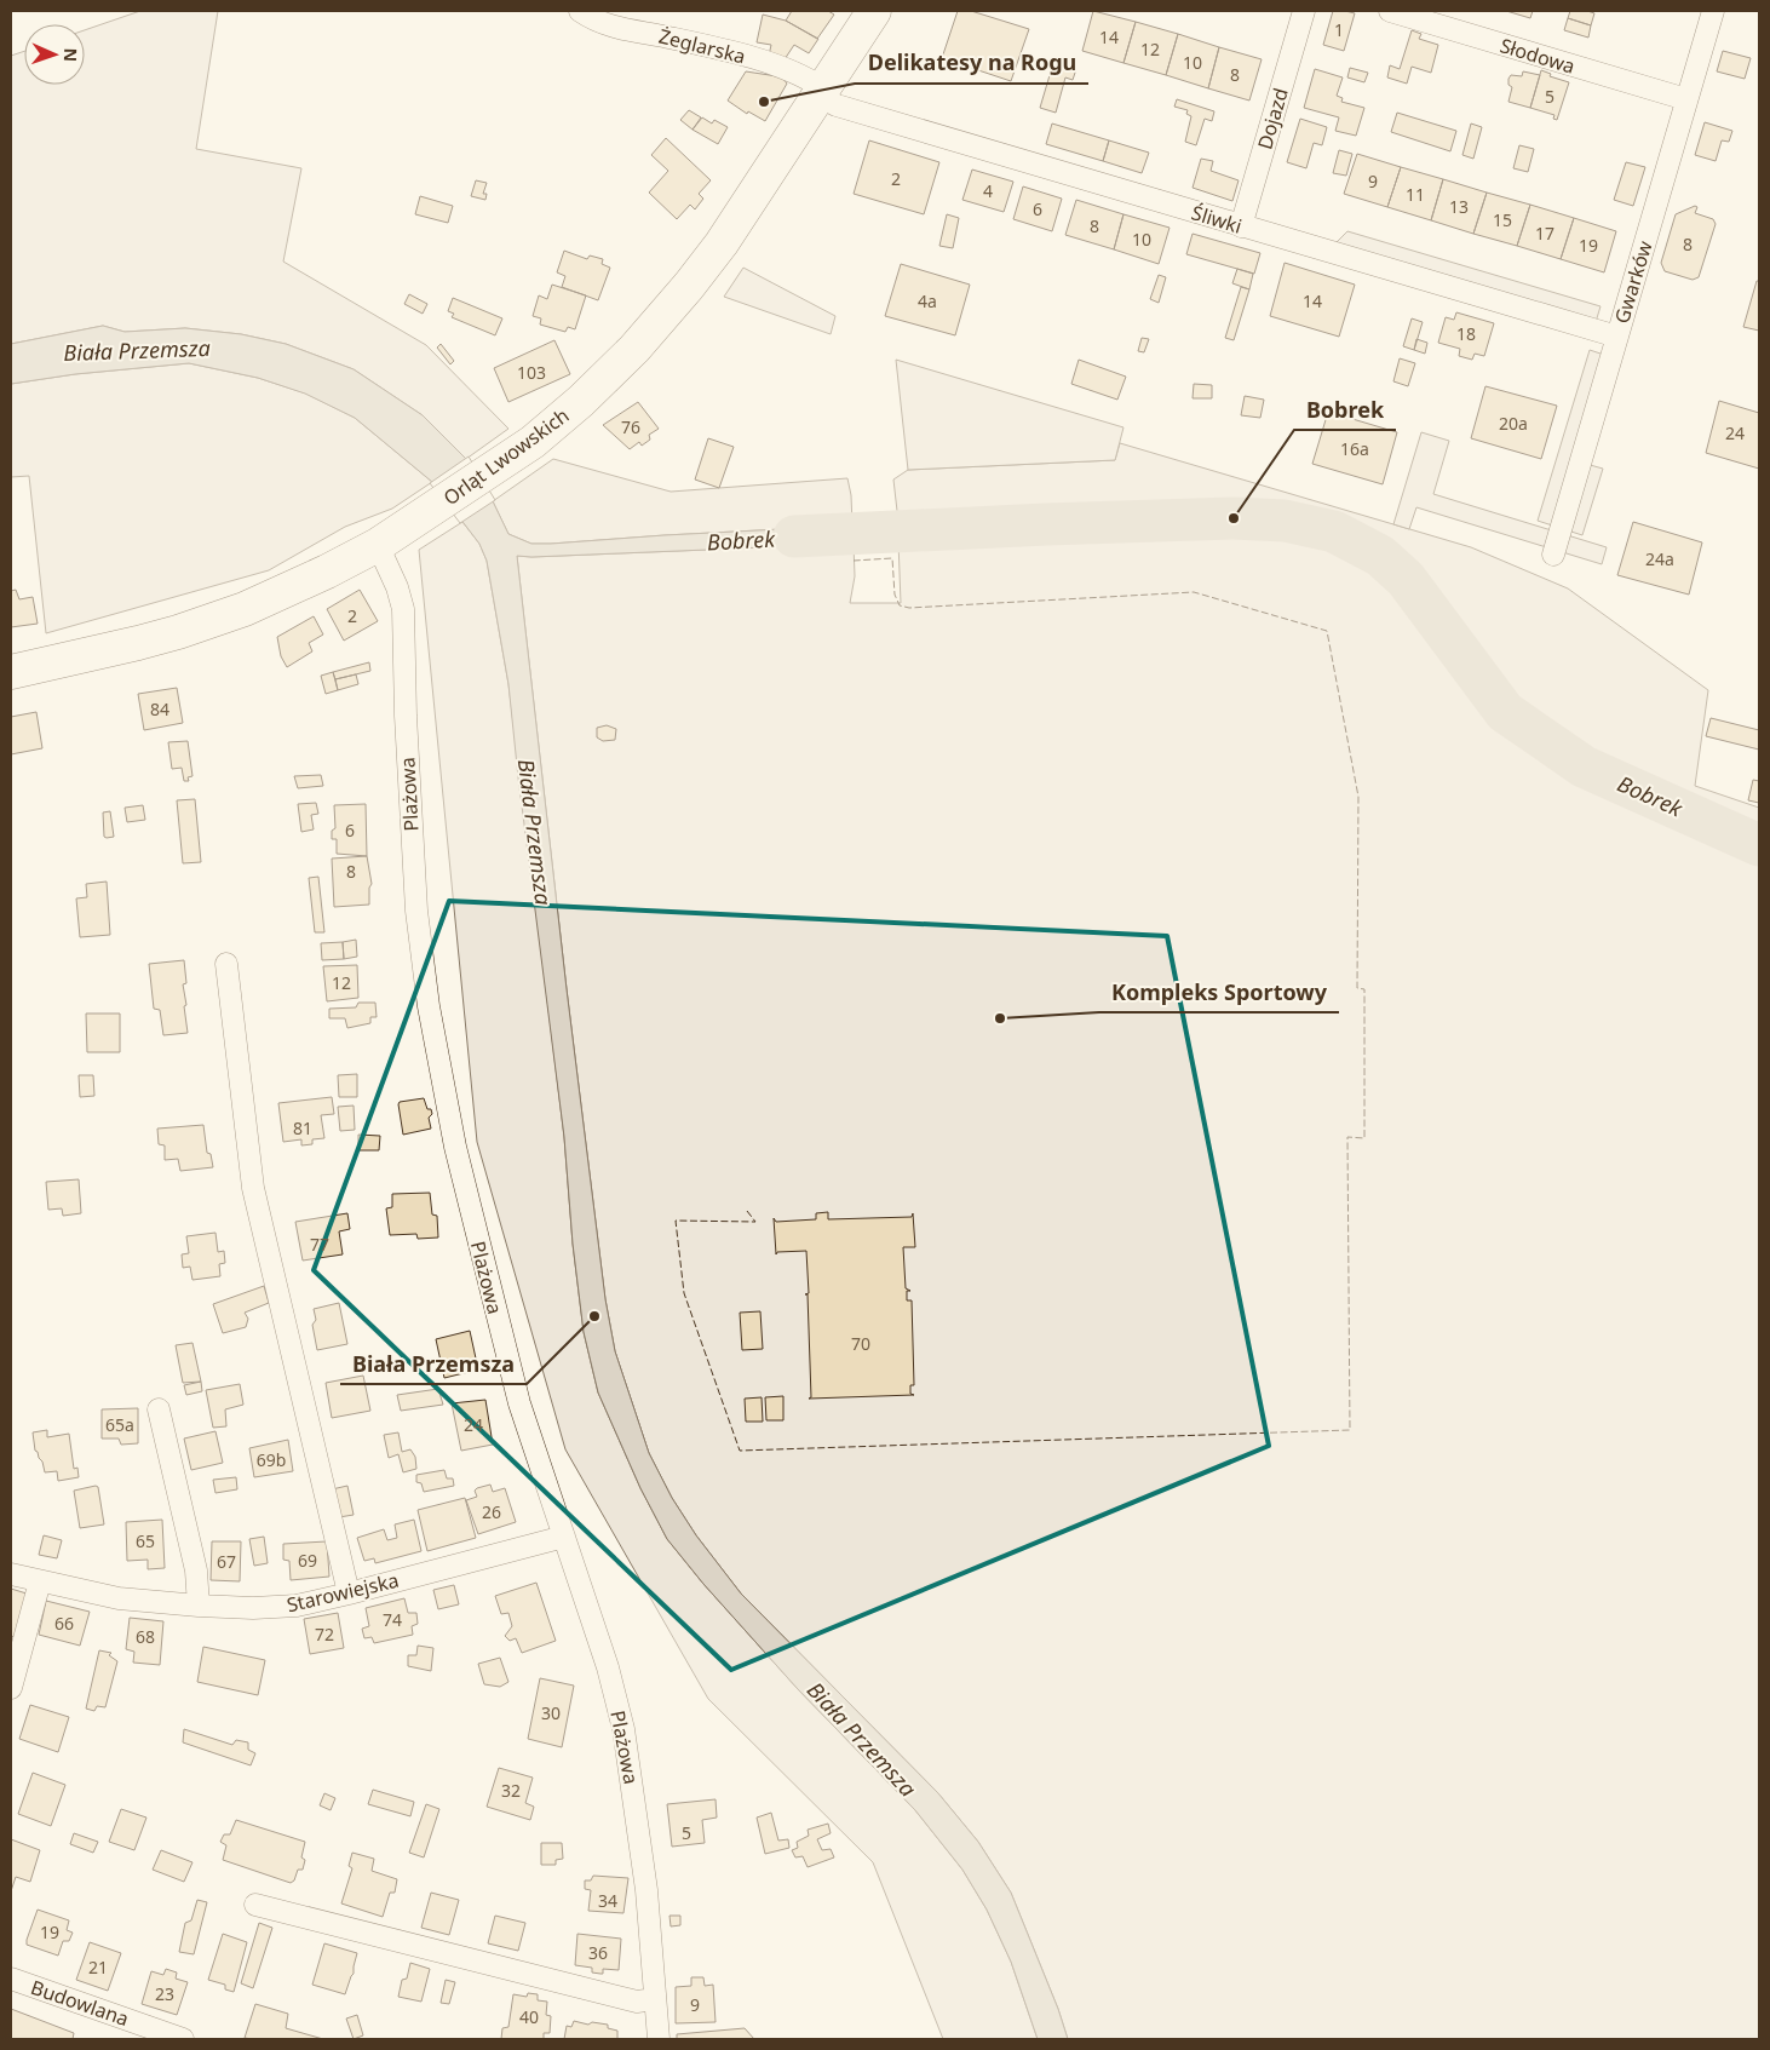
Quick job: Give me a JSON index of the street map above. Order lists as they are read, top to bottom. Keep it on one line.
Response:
{"streets":{"main road":["Orląt Lwowskich"],"street":["Żeglarska","Słodowa","Dojazd","Śliwki","Gwarków","Plażowa","Starowiejska","Budowlana"]},"crossings":[["Żeglarska","Śliwki"],["Żeglarska","Orląt Lwowskich"],["Słodowa","Gwarków"],["Dojazd","Śliwki"],["Śliwki","Gwarków"],["Śliwki","Orląt Lwowskich"],["Orląt Lwowskich","Plażowa"],["Plażowa","Starowiejska"]],"water":["Biała Przemsza","Bobrek"],"places":["Delikatesy na Rogu","Bobrek","Kompleks Sportowy","Biała Przemsza"],"house_numbers":["1","14","12","10","8","5","2","9","4","11","13","6","15","8","17","10","8","19","4a","14","18","103","20a","76","24","16a","24a","2","84","6","8","12","81","77","70","65a","24","69b","26","65","69","67","74","66","72","68","30","32","5","34","19","36","21","23","9","40"],"north":"right"}
